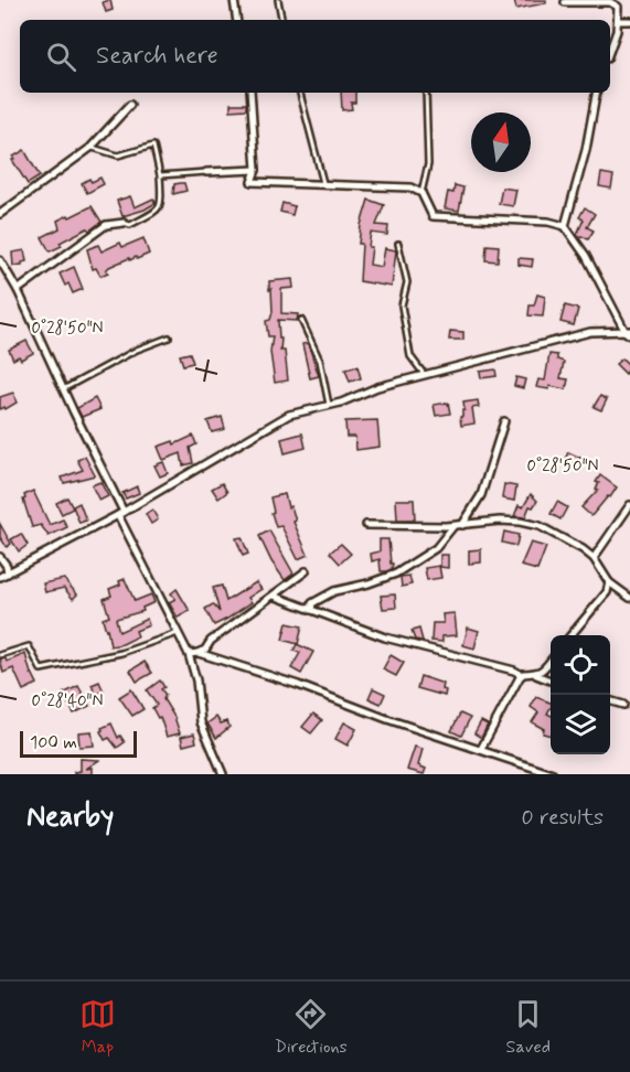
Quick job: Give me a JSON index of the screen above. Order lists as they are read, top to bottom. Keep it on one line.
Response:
{"scale_bar":"100 m","north":"top","page":{"search":"Search here","scale":"100 m","heading":["Nearby","0 results"],"nav":["Map","Directions","Saved"]},"coordinates":["0°28'50\"N","0°28'40\"N"]}
